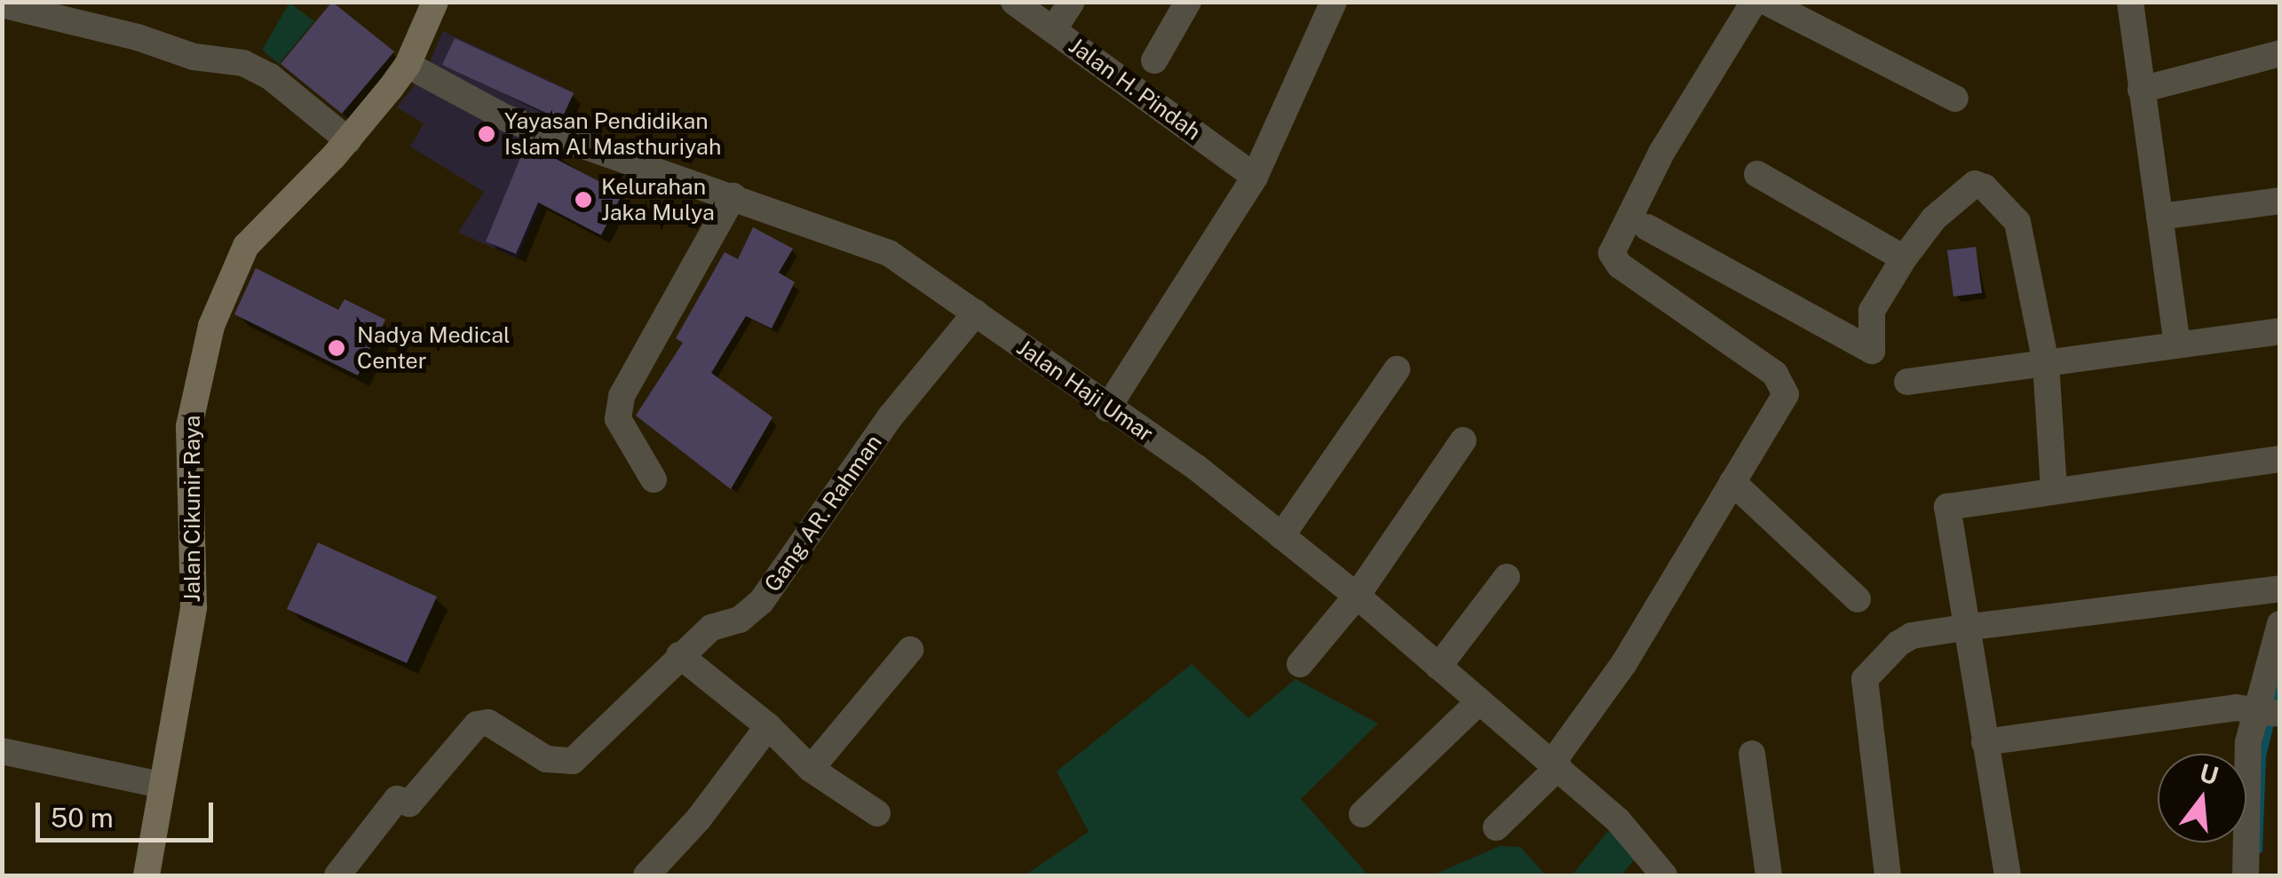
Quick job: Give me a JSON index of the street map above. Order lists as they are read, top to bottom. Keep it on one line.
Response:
{"streets":{"street":["Jalan H. Pindah","Jalan Haji Umar","Jalan Cikunir Raya","Gang AR. Rahman"]},"crossings":[["Jalan Haji Umar","Jalan Cikunir Raya"],["Jalan Haji Umar","Gang AR. Rahman"]],"places":["Yayasan Pendidikan Islam Al Masthuriyah","Kelurahan Jaka Mulya","Nadya Medical Center"],"scale_bar":"50 m","north":"top"}
